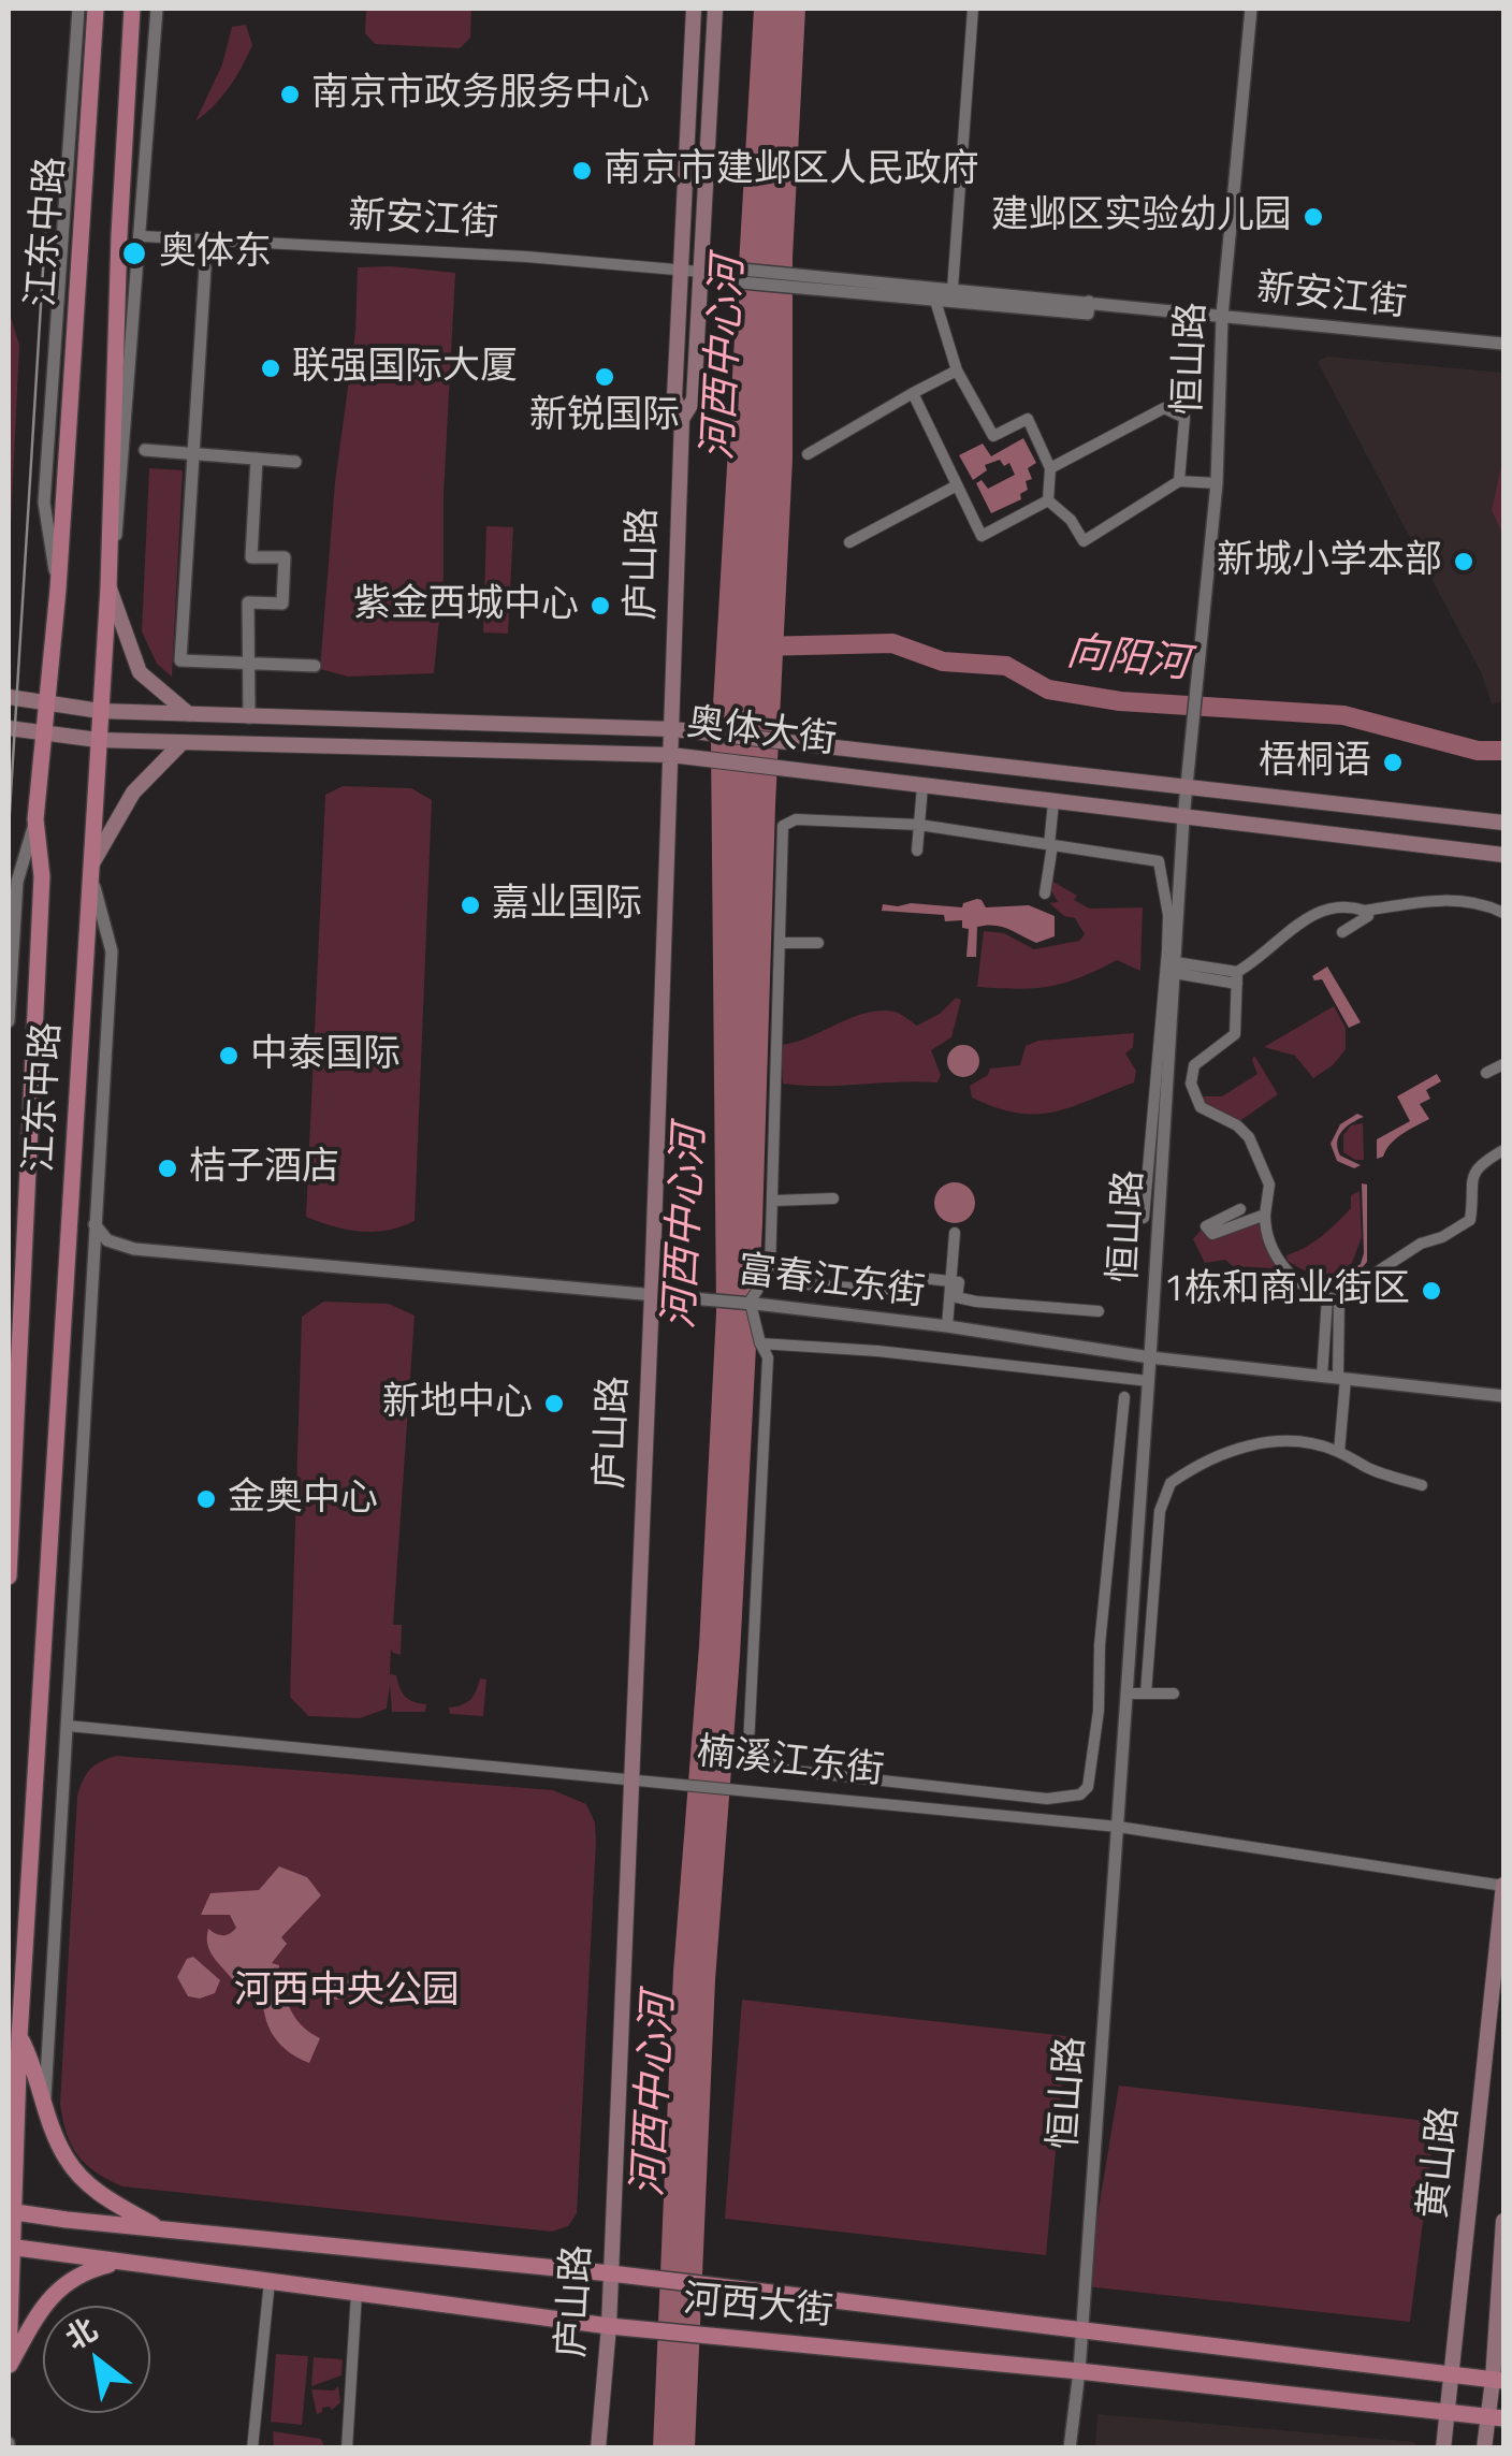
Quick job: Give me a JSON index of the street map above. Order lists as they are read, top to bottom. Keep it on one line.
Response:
{"streets":{"main road":["江东中路","庐山路","奥体大街","黄山路","河西大街"],"street":["新安江街","恒山路","富春江东街","楠溪江东街"]},"crossings":[["新安江街","江东中路"],["新安江街","恒山路"],["新安江街","庐山路"],["江东中路","奥体大街"],["江东中路","富春江东街"],["江东中路","楠溪江东街"],["江东中路","河西大街"],["恒山路","奥体大街"],["恒山路","富春江东街"],["恒山路","楠溪江东街"],["恒山路","河西大街"],["庐山路","奥体大街"],["庐山路","富春江东街"],["庐山路","楠溪江东街"],["庐山路","河西大街"],["楠溪江东街","黄山路"],["黄山路","河西大街"]],"water":["河西中心河","向阳河"],"parks":["河西中央公园"],"places":["南京市政务服务中心","南京市建邺区人民政府","建邺区实验幼儿园","奥体东","联强国际大厦","新锐国际","新城小学本部","紫金西城中心","梧桐语","嘉业国际","中泰国际","桔子酒店","1栋和商业街区","新地中心","金奥中心"],"north":"top left"}
